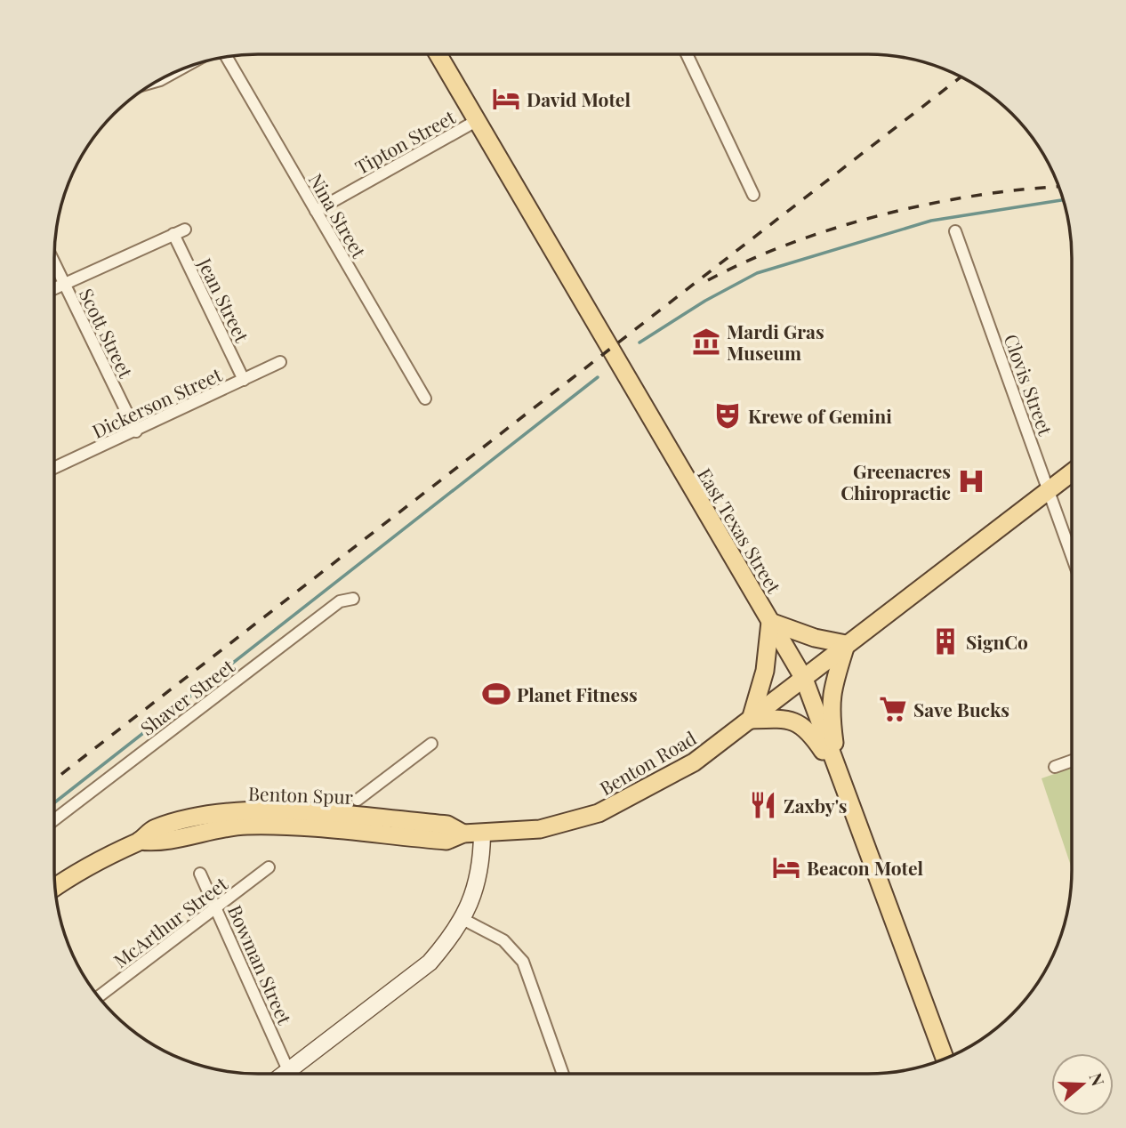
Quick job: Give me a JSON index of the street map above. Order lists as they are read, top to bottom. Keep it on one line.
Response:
{"streets":{"main road":["East Texas Street","Benton Road","Benton Spur"],"street":["Tipton Street","Nina Street","Jean Street","Scott Street","Clovis Street","Dickerson Street","Shaver Street","McArthur Street","Bowman Street"]},"crossings":[["Tipton Street","Nina Street"],["Tipton Street","East Texas Street"],["Jean Street","Dickerson Street"],["Scott Street","Dickerson Street"],["Clovis Street","Benton Road"],["East Texas Street","Benton Road"],["Benton Road","Benton Spur"],["McArthur Street","Bowman Street"]],"places":{"hotel":["David Motel","Beacon Motel"],"museum":["Mardi Gras Museum"],"theatre":["Krewe of Gemini"],"hospital":["Greenacres Chiropractic"],"building":["SignCo"],"sports":["Planet Fitness"],"supermarket":["Save Bucks"],"restaurant":["Zaxby's"]},"north":"right"}
